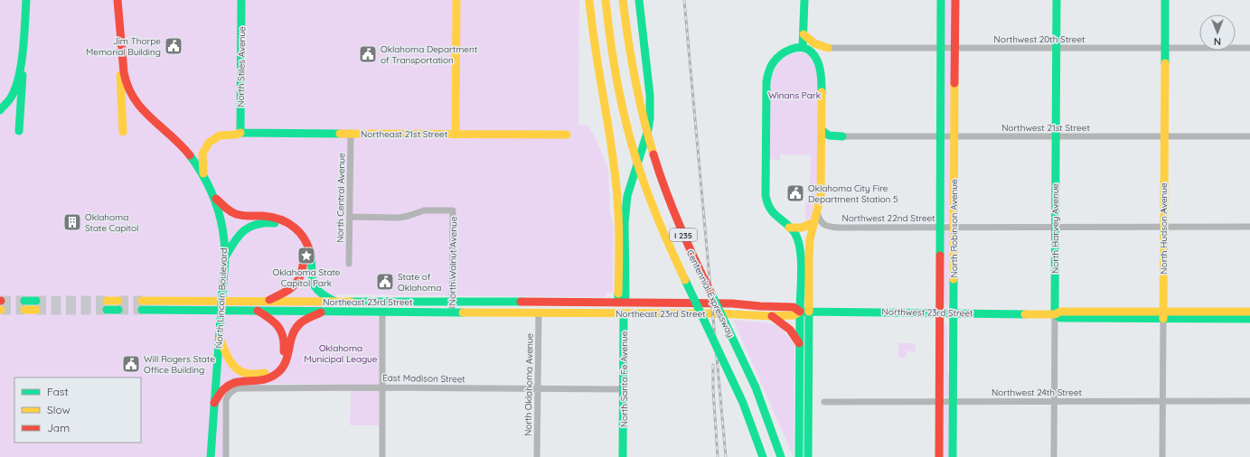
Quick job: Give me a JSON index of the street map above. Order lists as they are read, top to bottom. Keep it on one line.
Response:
{"streets":{"main road":["North Stiles Avenue","Northeast 21st Street","North Robinson Avenue","North Harvey Avenue","North Hudson Avenue","I 235","Centennial Expressway","North Lincoln Boulevard","Northeast 23rd Street","Northwest 23rd Street","North Santa Fe Avenue"],"street":["Northwest 20th Street","Northwest 21st Street","North Central Avenue","Northwest 22nd Street","North Walnut Avenue","East Madison Street","North Oklahoma Avenue","Northwest 24th Street"]},"crossings":[["Northwest 20th Street","North Robinson Avenue"],["Northwest 20th Street","North Harvey Avenue"],["Northwest 20th Street","North Hudson Avenue"],["North Stiles Avenue","Northeast 21st Street"],["Northwest 21st Street","North Robinson Avenue"],["Northwest 21st Street","North Harvey Avenue"],["Northwest 21st Street","North Hudson Avenue"],["Northeast 21st Street","North Central Avenue"],["Northeast 21st Street","North Lincoln Boulevard"],["North Central Avenue","North Walnut Avenue"],["Northwest 22nd Street","North Robinson Avenue"],["Northwest 22nd Street","North Harvey Avenue"],["Northwest 22nd Street","North Hudson Avenue"],["North Robinson Avenue","Northwest 23rd Street"],["North Robinson Avenue","Northwest 24th Street"],["North Harvey Avenue","Northwest 23rd Street"],["North Harvey Avenue","Northwest 24th Street"],["North Hudson Avenue","Northwest 23rd Street"],["North Hudson Avenue","Northwest 24th Street"],["North Walnut Avenue","Northeast 23rd Street"],["Northeast 23rd Street","Northwest 23rd Street"],["Northeast 23rd Street","North Santa Fe Avenue"],["Northeast 23rd Street","North Oklahoma Avenue"],["East Madison Street","North Santa Fe Avenue"],["East Madison Street","North Oklahoma Avenue"]],"parks":["Winans Park","Oklahoma Municipal League"],"places":{"public building":["Jim Thorpe Memorial Building","Oklahoma Department of Transportation","Oklahoma City Fire Department Station 5","State of Oklahoma","Will Rogers State Office Building"],"building":["Oklahoma State Capitol"],"place":["Oklahoma State Capitol Park"]},"legend":["Fast","Slow","Jam"],"north":"bottom"}
